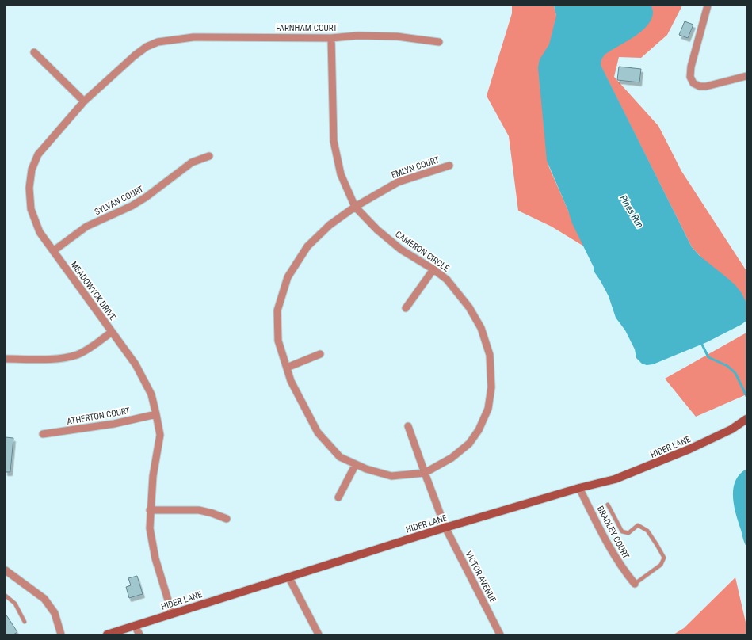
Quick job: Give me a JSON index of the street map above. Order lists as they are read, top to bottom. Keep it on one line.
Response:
{"streets":{"street":["FARNHAM COURT","EMLYN COURT","SYLVAN COURT","CAMERON CIRCLE","MEADOWYCK DRIVE","ATHERTON COURT","HIDER LANE","BRADLEY COURT","VICTOR AVENUE"]},"crossings":[["FARNHAM COURT","CAMERON CIRCLE"],["FARNHAM COURT","MEADOWYCK DRIVE"],["EMLYN COURT","CAMERON CIRCLE"],["SYLVAN COURT","MEADOWYCK DRIVE"],["MEADOWYCK DRIVE","ATHERTON COURT"],["MEADOWYCK DRIVE","HIDER LANE"],["HIDER LANE","BRADLEY COURT"],["HIDER LANE","VICTOR AVENUE"]],"water":["Pines Run"]}
